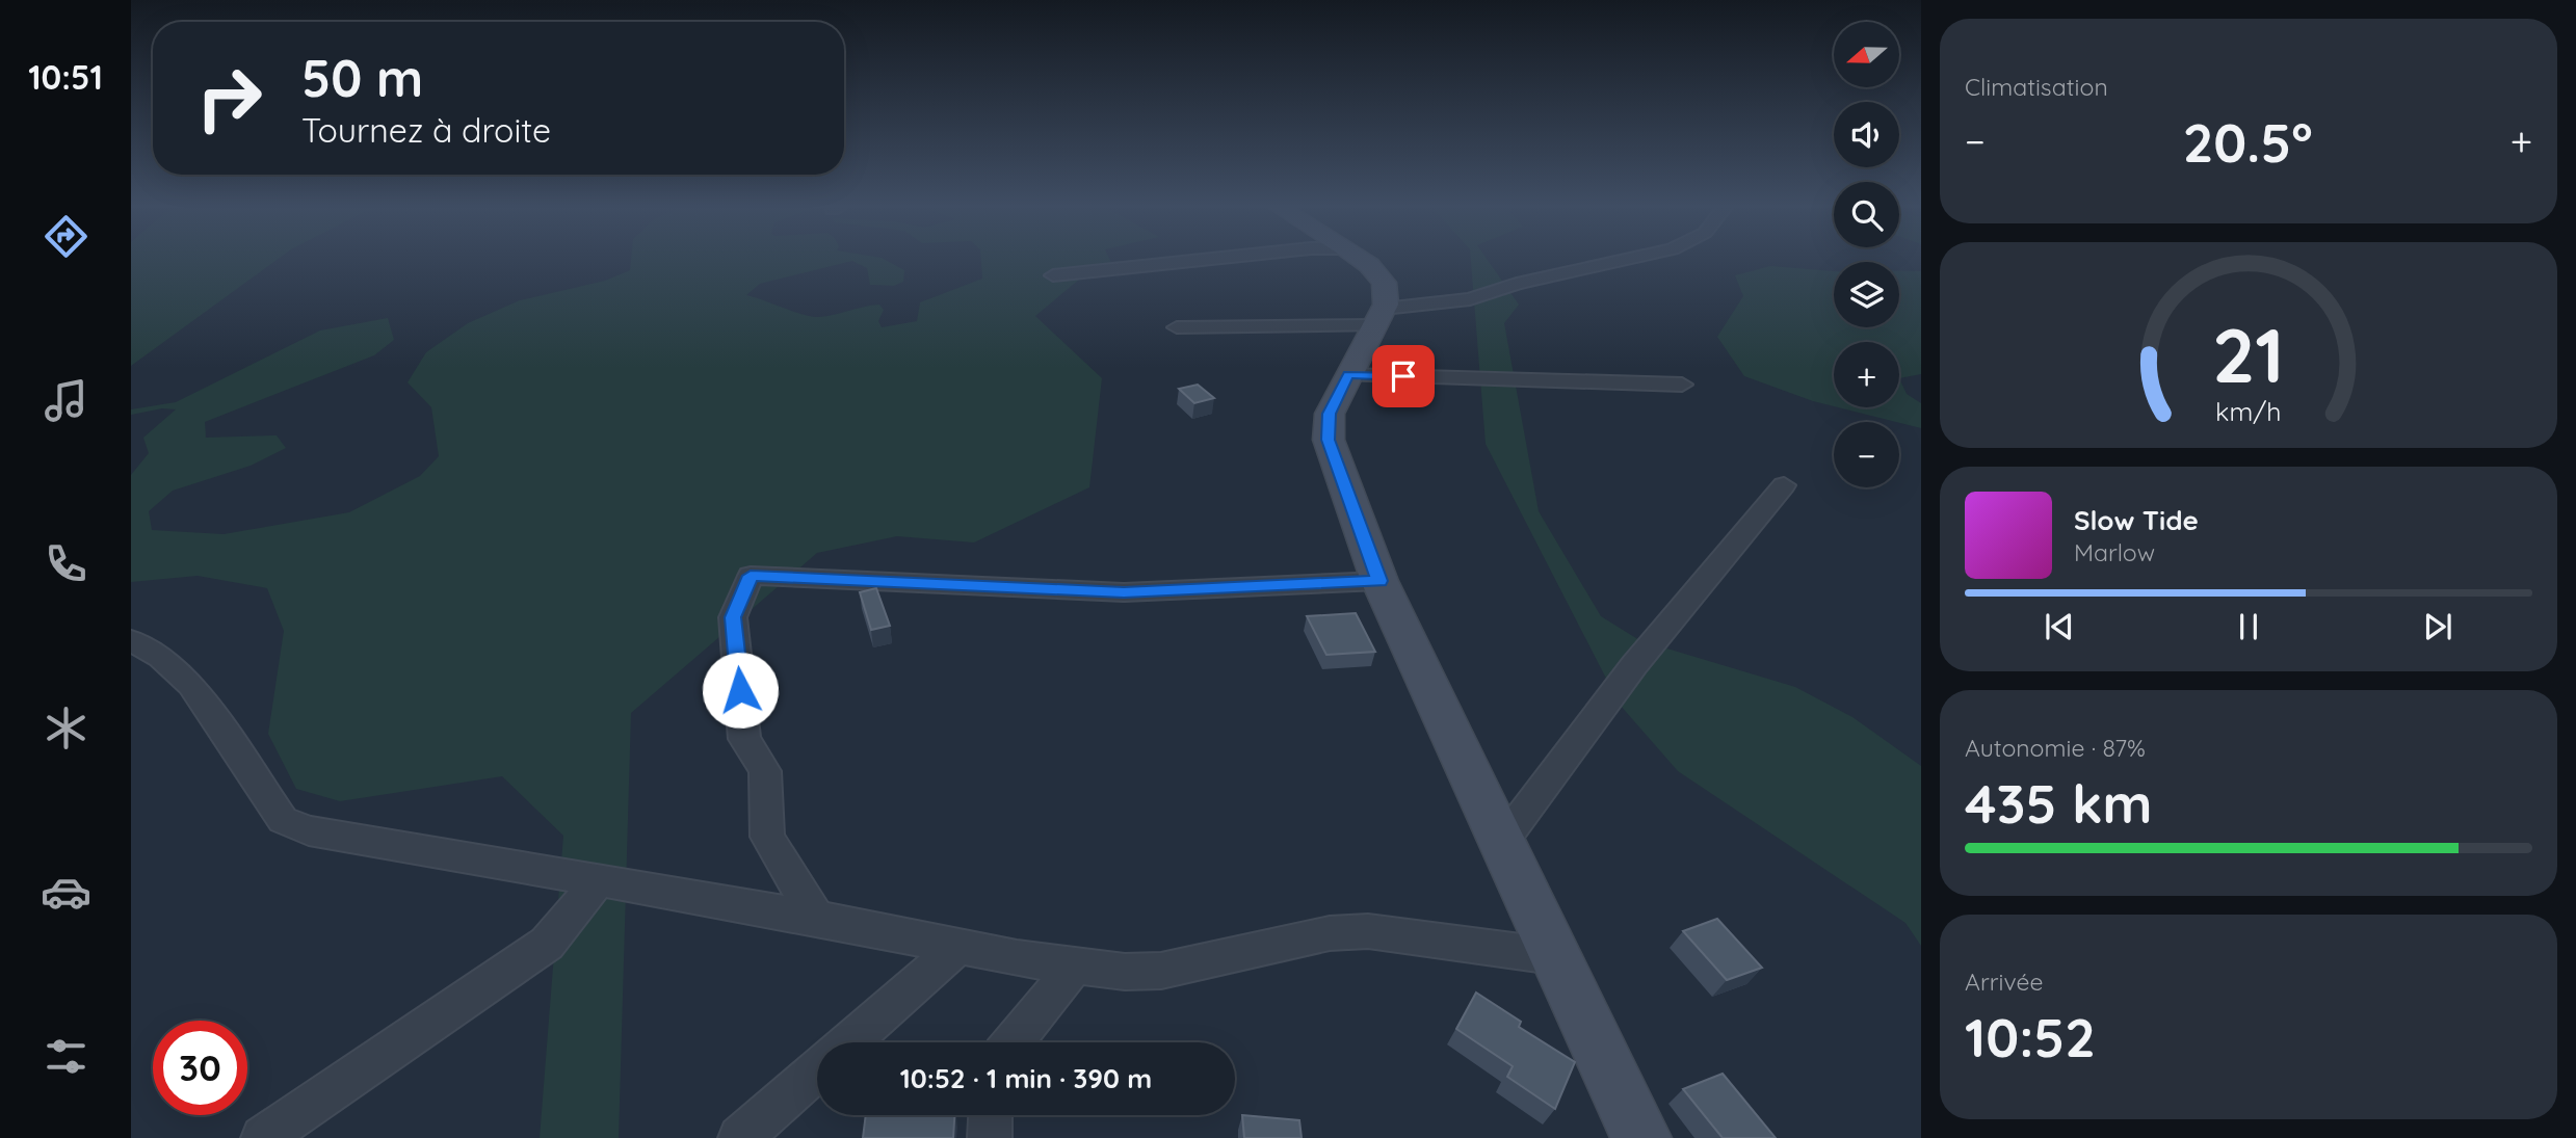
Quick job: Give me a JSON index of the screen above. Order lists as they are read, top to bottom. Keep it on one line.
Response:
{"north":"left","page":{"tabs":"10:51","tile":["Climatisation",["Autonomie · 87%","435 km"],["Arrivée","10:52"]],"map_buttons":["+","−"],"turn":["50 m","Tournez à droite"],"heat":["−","20.5°","+"],"song":["Slow Tide","Marlow"],"limit":"30","trip":"10:52 · 1 min · 390 m","gauge":["21","km/h"]}}
